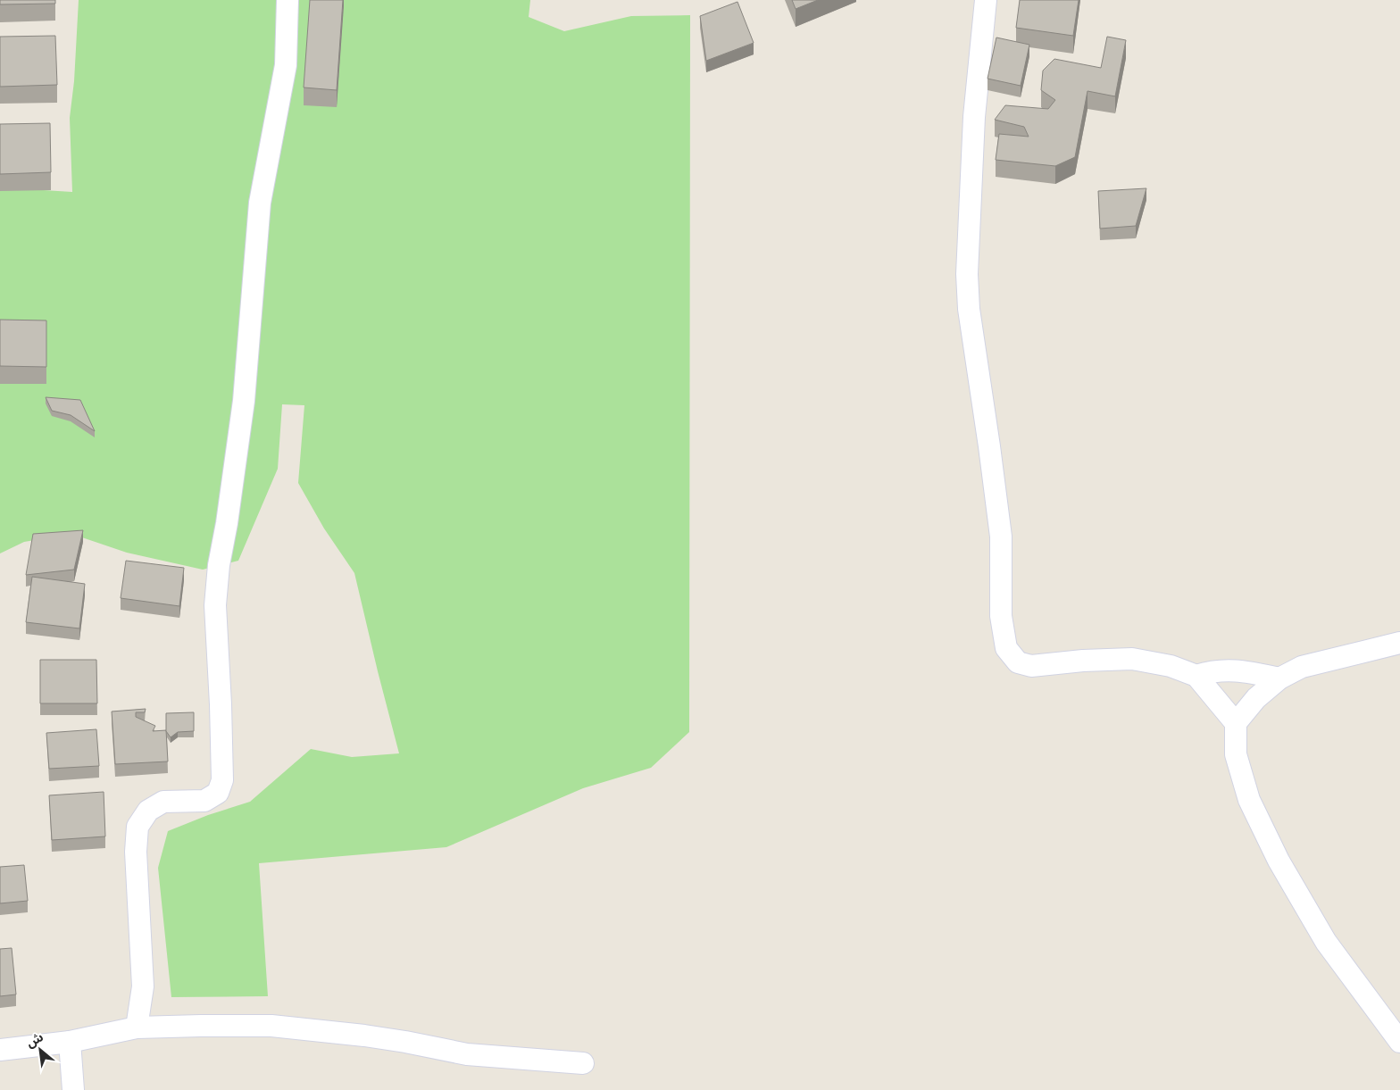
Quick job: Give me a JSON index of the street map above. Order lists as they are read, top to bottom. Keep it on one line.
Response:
{"north":"top left"}
